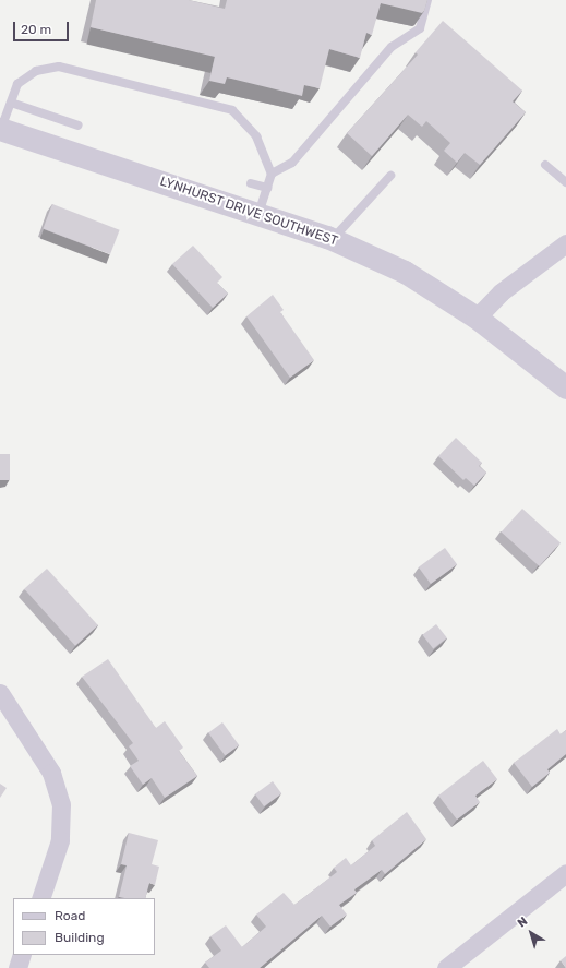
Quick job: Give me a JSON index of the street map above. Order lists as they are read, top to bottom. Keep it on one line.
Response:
{"streets":{"street":["LYNHURST DRIVE SOUTHWEST"]},"legend":["Road","Building"],"scale_bar":"20 m","north":"top left"}
